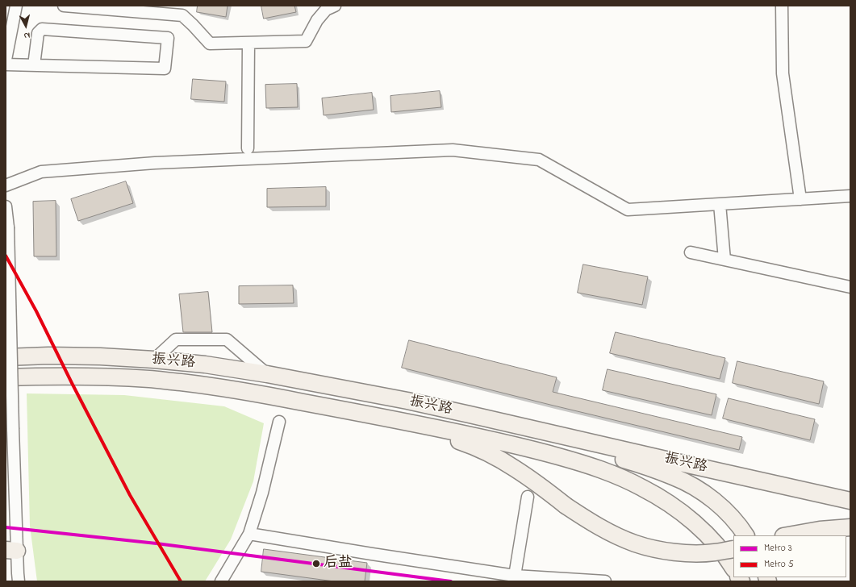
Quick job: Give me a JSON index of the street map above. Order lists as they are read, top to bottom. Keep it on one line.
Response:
{"streets":{"highway":["振兴路"]},"places":["后盐"],"lines":["metro line 5","metro line 3"],"legend":["Metro 3","Metro 5"],"north":"bottom"}
